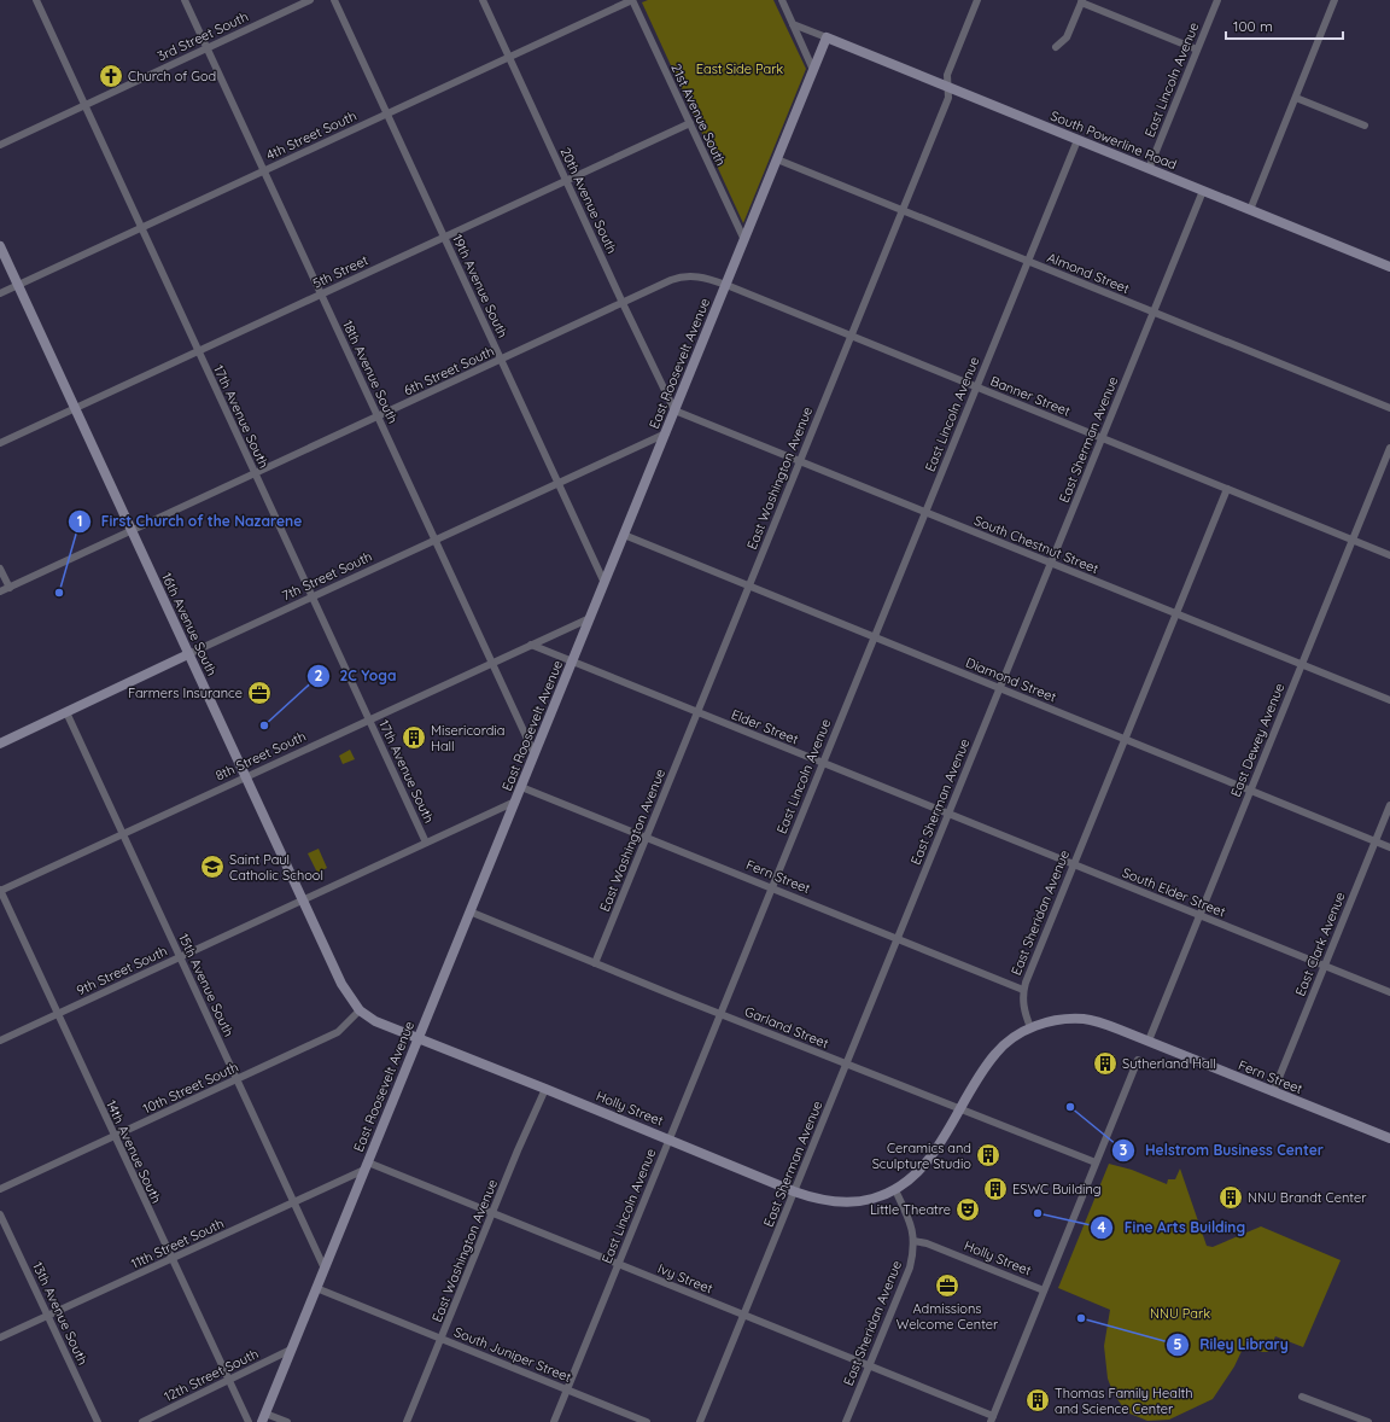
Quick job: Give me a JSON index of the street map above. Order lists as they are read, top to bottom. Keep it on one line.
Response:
{"streets":{"street":["3rd Street South","East Lincoln Avenue","21st Avenue South","4th Street South","South Powerline Road","20th Avenue South","5th Street","Almond Street","19th Avenue South","East Roosevelt Avenue","6th Street South","18th Avenue South","Banner Street","17th Avenue South","East Sherman Avenue","East Washington Avenue","South Chestnut Street","7th Street South","16th Avenue South","Diamond Street","Elder Street","East Dewey Avenue","8th Street South","Fern Street","South Elder Street","East Sheridan Avenue","East Clark Avenue","9th Street South","15th Avenue South","Garland Street","10th Street South","Holly Street","14th Avenue South","11th Street South","Ivy Street","13th Avenue South","South Juniper Street","12th Street South"]},"crossings":[["3rd Street South","18th Avenue South"],["3rd Street South","17th Avenue South"],["East Lincoln Avenue","South Powerline Road"],["East Lincoln Avenue","Almond Street"],["East Lincoln Avenue","Banner Street"],["East Lincoln Avenue","South Chestnut Street"],["East Lincoln Avenue","Diamond Street"],["East Lincoln Avenue","Elder Street"],["East Lincoln Avenue","Fern Street"],["East Lincoln Avenue","Garland Street"],["East Lincoln Avenue","Holly Street"],["East Lincoln Avenue","Ivy Street"],["East Lincoln Avenue","South Juniper Street"],["21st Avenue South","4th Street South"],["21st Avenue South","5th Street"],["21st Avenue South","East Roosevelt Avenue"],["4th Street South","20th Avenue South"],["4th Street South","19th Avenue South"],["4th Street South","18th Avenue South"],["4th Street South","17th Avenue South"],["4th Street South","16th Avenue South"],["South Powerline Road","East Roosevelt Avenue"],["South Powerline Road","East Sherman Avenue"],["South Powerline Road","East Washington Avenue"],["20th Avenue South","5th Street"],["20th Avenue South","East Roosevelt Avenue"],["20th Avenue South","6th Street South"],["20th Avenue South","South Chestnut Street"],["5th Street","19th Avenue South"],["5th Street","18th Avenue South"],["5th Street","17th Avenue South"],["5th Street","16th Avenue South"],["Almond Street","East Roosevelt Avenue"],["Almond Street","East Sherman Avenue"],["Almond Street","East Washington Avenue"],["19th Avenue South","East Roosevelt Avenue"],["19th Avenue South","6th Street South"],["19th Avenue South","7th Street South"],["East Roosevelt Avenue","6th Street South"],["East Roosevelt Avenue","18th Avenue South"],["East Roosevelt Avenue","Banner Street"],["East Roosevelt Avenue","South Chestnut Street"],["East Roosevelt Avenue","7th Street South"],["East Roosevelt Avenue","Diamond Street"],["East Roosevelt Avenue","Elder Street"],["East Roosevelt Avenue","8th Street South"],["East Roosevelt Avenue","Fern Street"],["East Roosevelt Avenue","9th Street South"],["East Roosevelt Avenue","15th Avenue South"],["East Roosevelt Avenue","Garland Street"],["East Roosevelt Avenue","Holly Street"],["East Roosevelt Avenue","11th Street South"],["East Roosevelt Avenue","Ivy Street"],["East Roosevelt Avenue","South Juniper Street"],["East Roosevelt Avenue","12th Street South"],["6th Street South","18th Avenue South"],["6th Street South","Banner Street"],["6th Street South","17th Avenue South"],["6th Street South","16th Avenue South"],["18th Avenue South","7th Street South"],["18th Avenue South","8th Street South"],["Banner Street","East Sherman Avenue"],["Banner Street","East Washington Avenue"],["Banner Street","East Dewey Avenue"],["Banner Street","East Sheridan Avenue"],["17th Avenue South","7th Street South"],["17th Avenue South","8th Street South"],["17th Avenue South","9th Street South"],["East Sherman Avenue","South Chestnut Street"],["East Sherman Avenue","Diamond Street"],["East Sherman Avenue","Elder Street"],["East Sherman Avenue","Fern Street"],["East Sherman Avenue","South Elder Street"],["East Sherman Avenue","Garland Street"],["East Sherman Avenue","Holly Street"],["East Sherman Avenue","Ivy Street"],["East Washington Avenue","South Chestnut Street"],["East Washington Avenue","Diamond Street"],["East Washington Avenue","Elder Street"],["East Washington Avenue","Fern Street"],["East Washington Avenue","Garland Street"],["East Washington Avenue","Holly Street"],["East Washington Avenue","Ivy Street"],["East Washington Avenue","South Juniper Street"],["South Chestnut Street","East Dewey Avenue"],["South Chestnut Street","East Sheridan Avenue"],["7th Street South","16th Avenue South"],["7th Street South","15th Avenue South"],["16th Avenue South","8th Street South"],["16th Avenue South","9th Street South"],["16th Avenue South","10th Street South"],["16th Avenue South","Holly Street"],["Diamond Street","East Dewey Avenue"],["Diamond Street","East Sheridan Avenue"],["Diamond Street","East Clark Avenue"],["Elder Street","South Elder Street"],["East Dewey Avenue","Fern Street"],["East Dewey Avenue","South Elder Street"],["8th Street South","15th Avenue South"],["8th Street South","14th Avenue South"],["Fern Street","East Sheridan Avenue"],["Fern Street","East Clark Avenue"],["South Elder Street","East Sheridan Avenue"],["South Elder Street","East Clark Avenue"],["East Sheridan Avenue","Holly Street"],["East Sheridan Avenue","Ivy Street"],["9th Street South","15th Avenue South"],["9th Street South","14th Avenue South"],["15th Avenue South","10th Street South"],["15th Avenue South","11th Street South"],["10th Street South","Holly Street"],["10th Street South","14th Avenue South"],["14th Avenue South","11th Street South"],["14th Avenue South","12th Street South"],["11th Street South","Ivy Street"],["11th Street South","13th Avenue South"]],"parks":["East Side Park","NNU Park"],"places":{"church":["Church of God"],"other":["First Church of the Nazarene","2C Yoga","Helstrom Business Center","Fine Arts Building","Riley Library"],"office":["Farmers Insurance","Admissions Welcome Center"],"building":["Misericordia Hall","Sutherland Hall","Ceramics and Sculpture Studio","ESWC Building","NNU Brandt Center","Thomas Family Health and Science Center"],"school or university":["Saint Paul Catholic School"],"theatre":["Little Theatre"]},"scale_bar":"100 m"}
